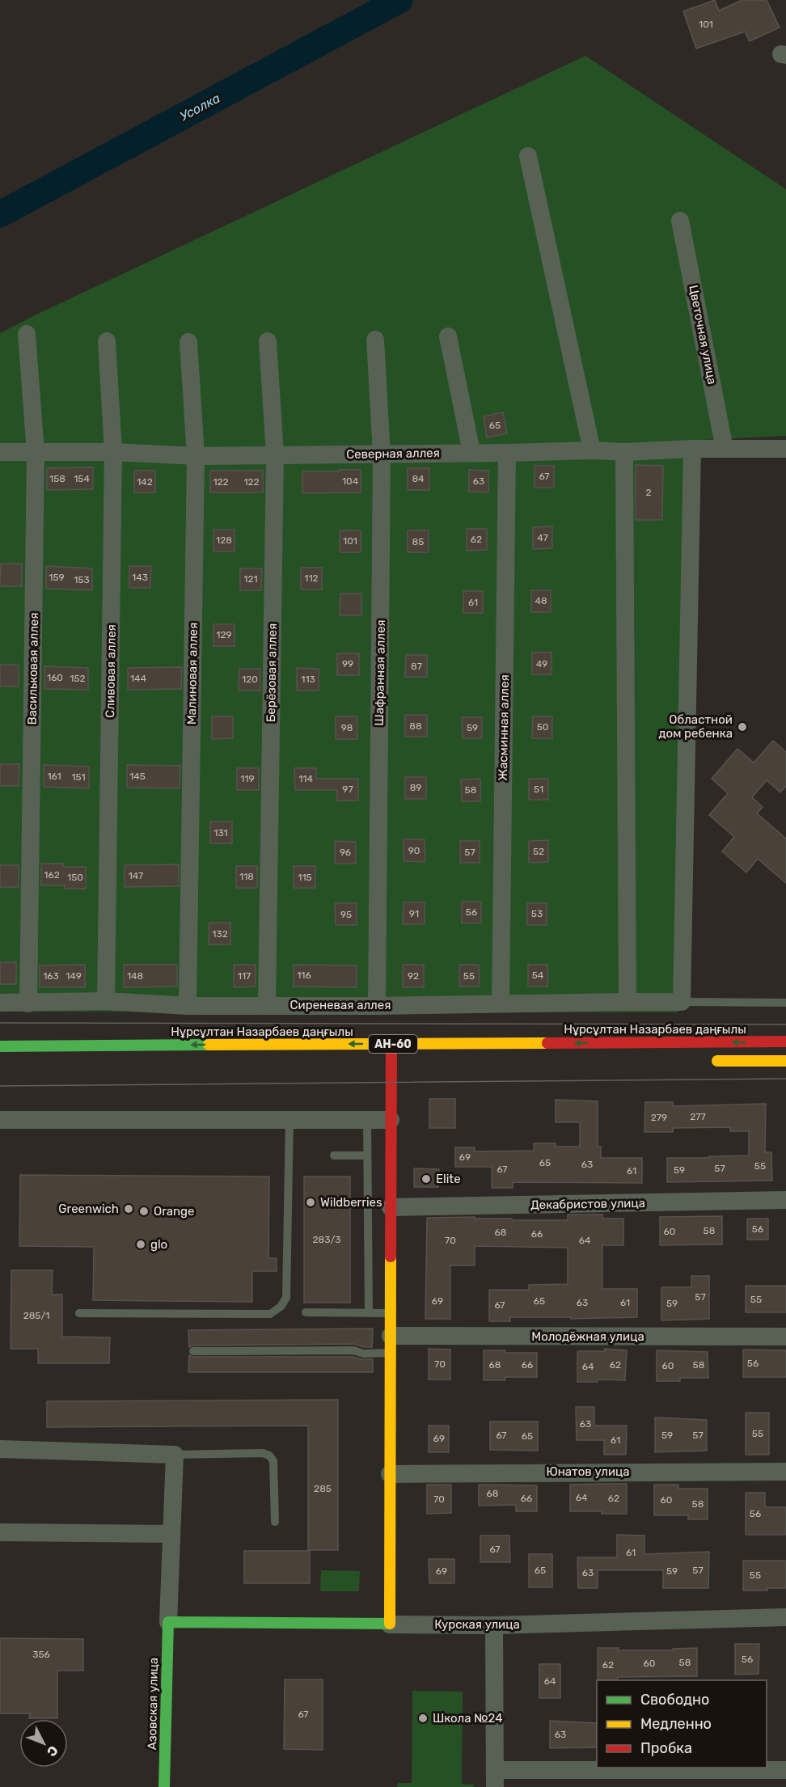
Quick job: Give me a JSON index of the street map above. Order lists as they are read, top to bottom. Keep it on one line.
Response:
{"streets":{"street":["Цветочная улица","Северная аллея","Васильковая аллея","Сливовая аллея","Берёзовая аллея","Шафранная аллея","Малиновая аллея","Жасминная аллея","Сиреневая аллея","Нұрсұлтан Назарбаев даңғылы","АН-60","Декабристов улица","Молодёжная улица","Юнатов улица","Курская улица","Азовская улица"]},"crossings":[["Цветочная улица","Северная аллея"],["Северная аллея","Васильковая аллея"],["Северная аллея","Сливовая аллея"],["Северная аллея","Берёзовая аллея"],["Северная аллея","Шафранная аллея"],["Северная аллея","Малиновая аллея"],["Северная аллея","Жасминная аллея"],["Васильковая аллея","Сиреневая аллея"],["Сливовая аллея","Сиреневая аллея"],["Берёзовая аллея","Сиреневая аллея"],["Шафранная аллея","Сиреневая аллея"],["Малиновая аллея","Сиреневая аллея"],["Жасминная аллея","Сиреневая аллея"],["Курская улица","Азовская улица"]],"water":["Усолка"],"places":["Областной дом ребенка","Elite","Wildberries","Greenwich","Orange","glo","Школа №24"],"house_numbers":["101","65","67","158","154","84","104","63","142","122","122","2","47","62","128","101","85","159","143","112","121","153","48","61","129","99","49","87","160","152","144","120","113","88","50","98","59","161","145","151","119","114","89","97","51","58","131","90","52","96","57","162","147","118","150","115","56","91","53","95","132","116","54","163","149","148","117","92","55","277","279","69","65","63","55","57","67","59","61","56","58","60","68","66","283/3","70","64","57","55","69","65","63","61","59","67","285/1","56","70","68","66","62","58","60","64","63","55","67","59","57","65","69","61","285","68","64","66","62","70","60","58","56","67","61","65","57","69","59","63","55","356","56","58","60","62","64","67","63"],"legend":["Свободно","Медленно","Пробка"],"north":"bottom right"}
